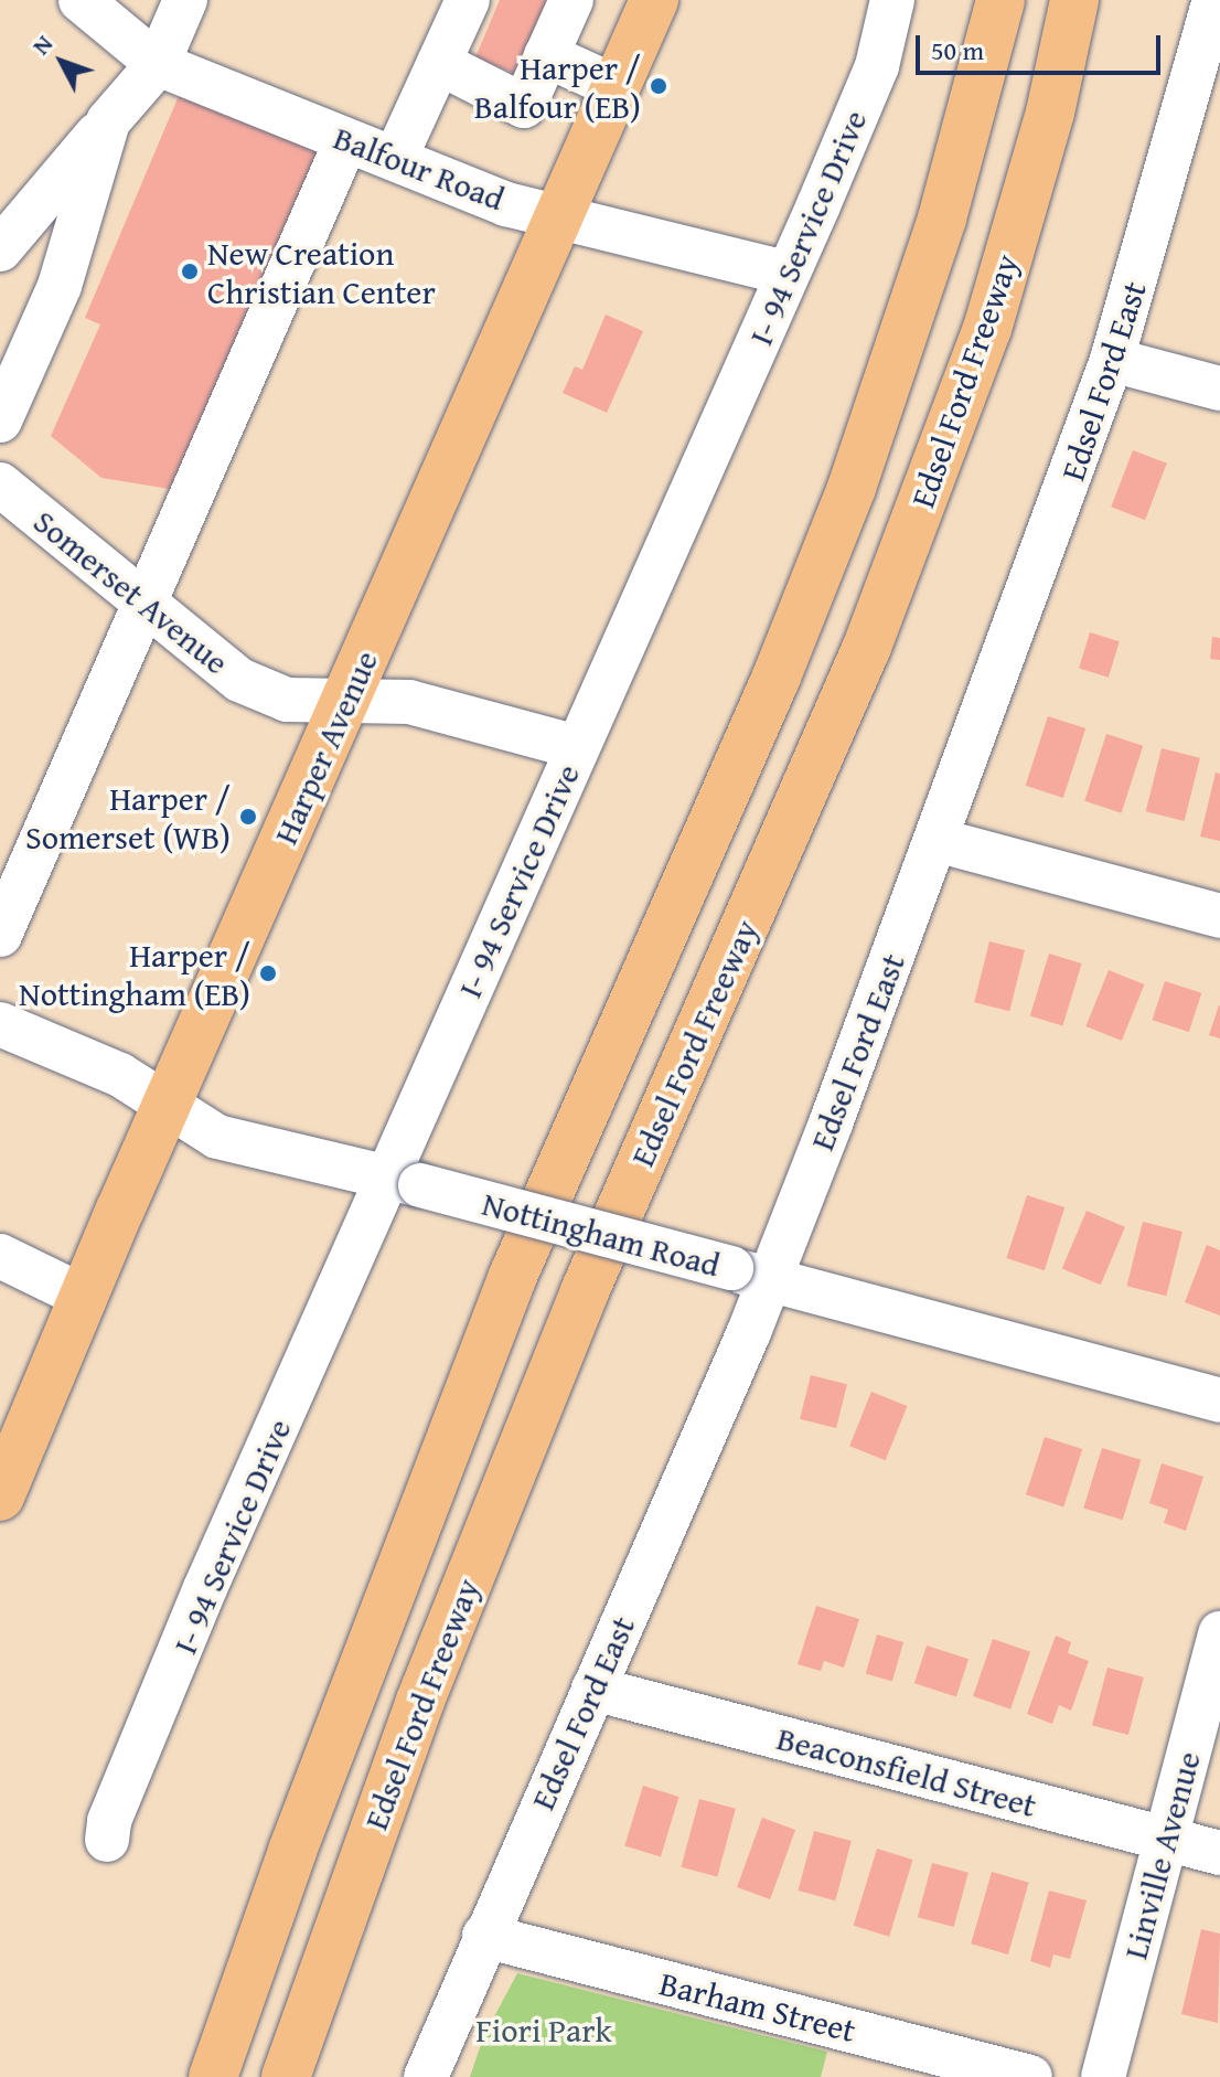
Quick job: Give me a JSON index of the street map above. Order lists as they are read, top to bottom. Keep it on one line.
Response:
{"streets":{"main road":["Edsel Ford Freeway","Harper Avenue"],"street":["Balfour Road","I- 94 Service Drive","Edsel Ford East","Somerset Avenue","Nottingham Road","Beaconsfield Street","Linville Avenue","Barham Street"]},"crossings":[["Balfour Road","I- 94 Service Drive"],["Balfour Road","Harper Avenue"],["I- 94 Service Drive","Somerset Avenue"],["I- 94 Service Drive","Nottingham Road"],["Edsel Ford East","Nottingham Road"],["Edsel Ford East","Beaconsfield Street"],["Edsel Ford East","Barham Street"],["Somerset Avenue","Harper Avenue"],["Harper Avenue","Nottingham Road"],["Beaconsfield Street","Linville Avenue"]],"parks":["Fiori Park"],"places":["Harper / Balfour (EB)","New Creation Christian Center","Harper / Somerset (WB)","Harper / Nottingham (EB)"],"scale_bar":"50 m","north":"top left"}
